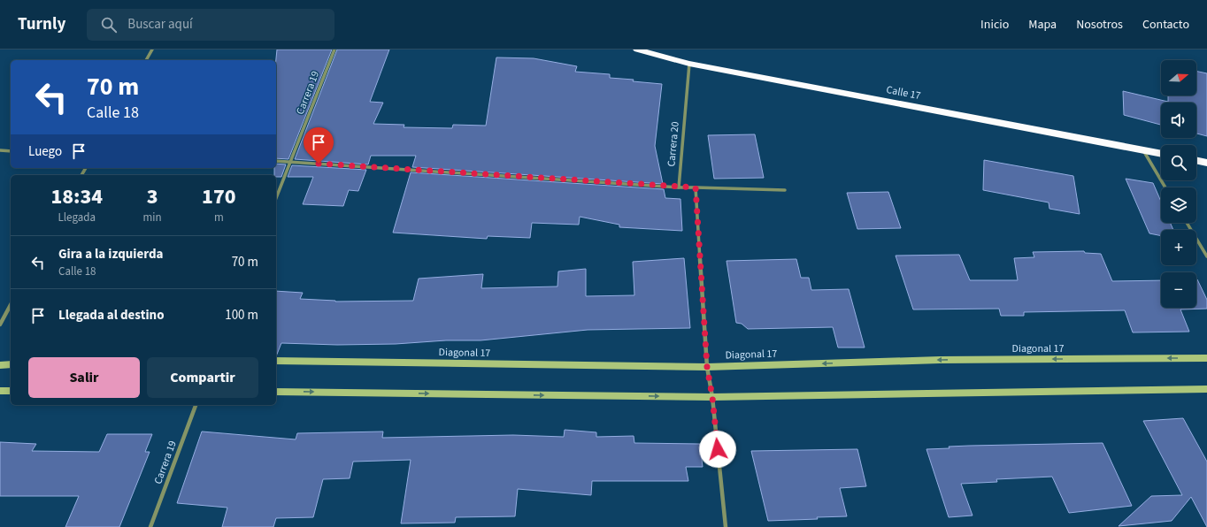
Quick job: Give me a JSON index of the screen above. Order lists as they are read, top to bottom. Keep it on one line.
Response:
{"streets":{"highway":["Calle 17"],"street":["Carrera 19","Carrera 20","Diagonal 17"]},"crossings":[["Calle 17","Carrera 20"]],"north":"right","page":{"header":"Turnly","search":"Buscar aquí","nav":["Inicio","Mapa","Nosotros","Contacto"],"map_buttons":["+","−"],"turn":["70 m","Calle 18"],"then":"Luego","eta":["18:34","Llegada","3","min","170","m"],"list":[{"name":"Gira a la izquierda","note":"Calle 18","value":"70 m"},{"name":"Llegada al destino","value":"100 m"}],"buttons":["Salir","Compartir"]}}
